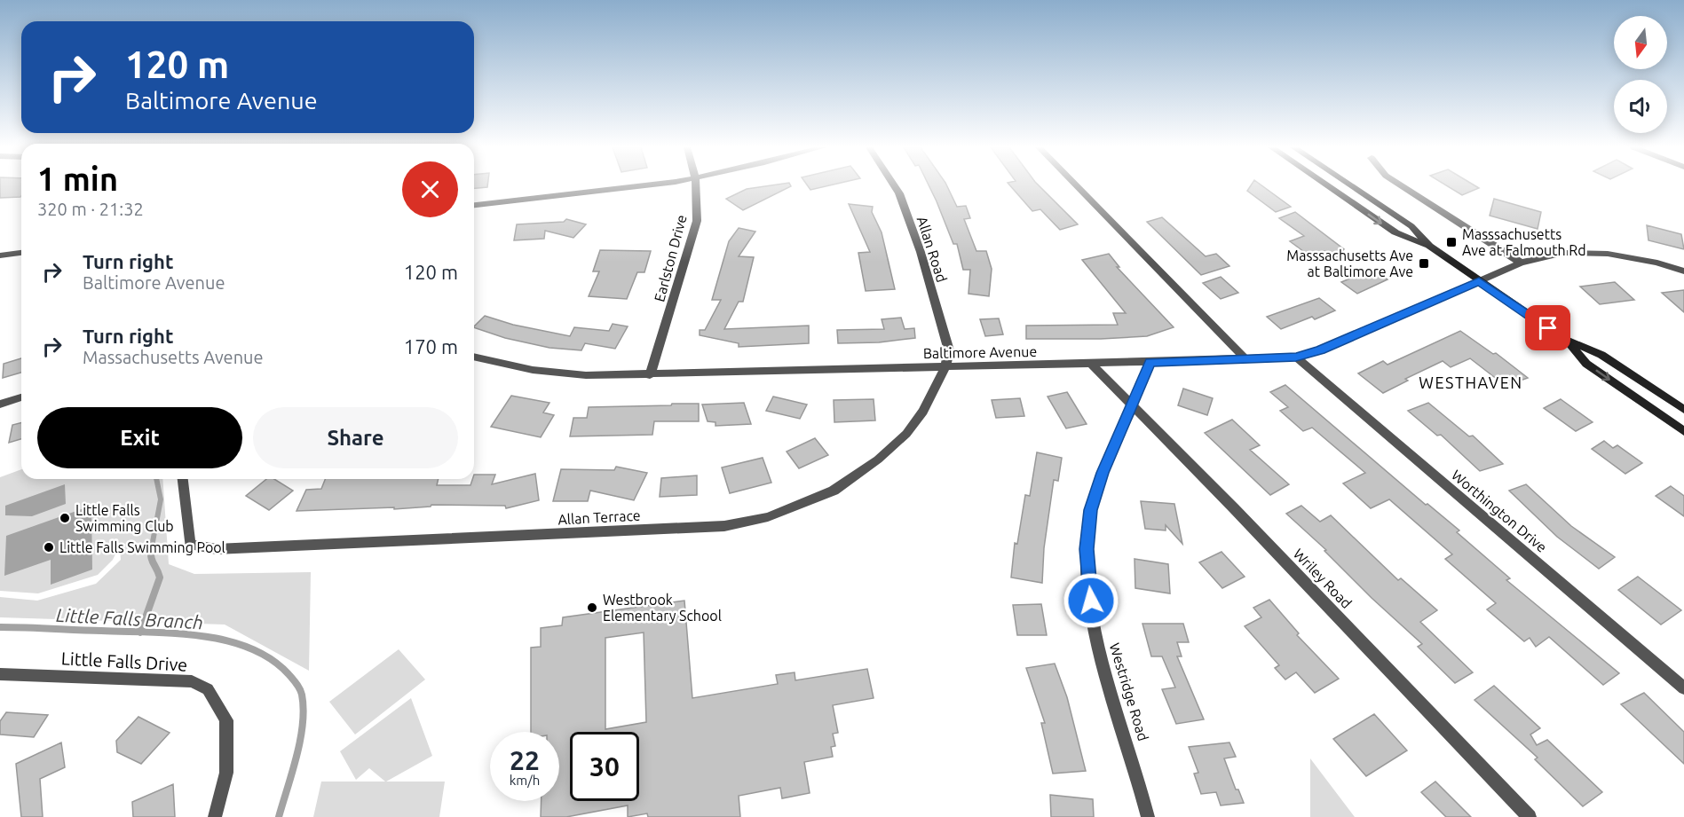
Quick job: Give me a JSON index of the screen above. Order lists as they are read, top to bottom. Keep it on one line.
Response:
{"streets":{"street":["Allan Road","Earlston Drive","Baltimore Avenue","Worthington Drive","Allan Terrace","Wriley Road","Little Falls Drive","Westridge Road"]},"crossings":[["Allan Road","Baltimore Avenue"],["Allan Road","Allan Terrace"],["Earlston Drive","Baltimore Avenue"],["Baltimore Avenue","Worthington Drive"],["Baltimore Avenue","Allan Terrace"],["Baltimore Avenue","Wriley Road"],["Baltimore Avenue","Westridge Road"],["Wriley Road","Westridge Road"]],"districts":["WESTHAVEN"],"water":["Little Falls Branch"],"places":{"transit":["Masssachusetts Ave at Falmouth Rd","Masssachusetts Ave at Baltimore Ave"],"other":["Little Falls Swimming Club","Little Falls Swimming Pool","Westbrook Elementary School"]},"north":"bottom","page":{"turn":["120 m","Baltimore Avenue"],"heading":["1 min","320 m · 21:32"],"list":[{"name":"Turn right","note":"Baltimore Avenue","value":"120 m"},{"name":"Turn right","note":"Massachusetts Avenue","value":"170 m"}],"buttons":["Exit","Share"],"speed":"22 km/h","limit":"30"}}
